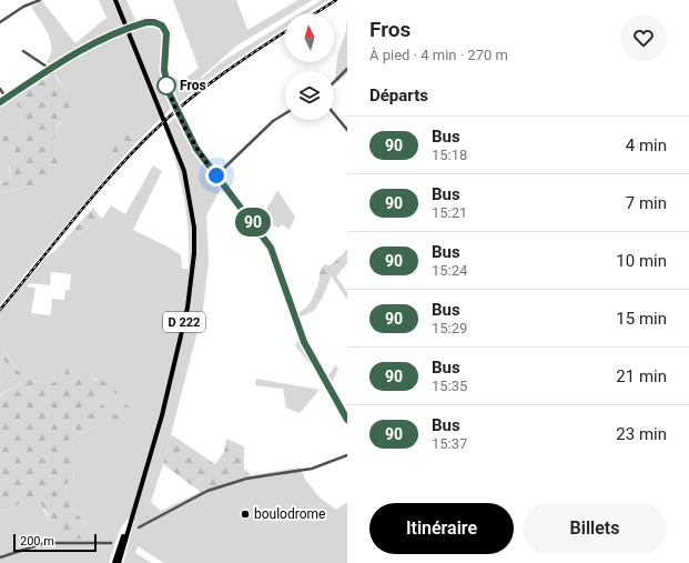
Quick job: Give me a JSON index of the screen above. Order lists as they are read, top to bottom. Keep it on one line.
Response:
{"streets":{"highway":["D 222"]},"places":["Fros","boulodrome"],"lines":["bus line 90"],"scale_bar":"200 m","north":"top","page":{"on_map":"90","heading":[["Fros","À pied · 4 min · 270 m"],"Départs"],"list":[{"mark":"90","name":"Bus","note":"15:18","value":"4 min"},{"mark":"90","name":"Bus","note":"15:21","value":"7 min"},{"mark":"90","name":"Bus","note":"15:24","value":"10 min"},{"mark":"90","name":"Bus","note":"15:29","value":"15 min"},{"mark":"90","name":"Bus","note":"15:35","value":"21 min"},{"mark":"90","name":"Bus","note":"15:37","value":"23 min"}],"buttons":["Itinéraire","Billets"],"scale":"200 m"}}
